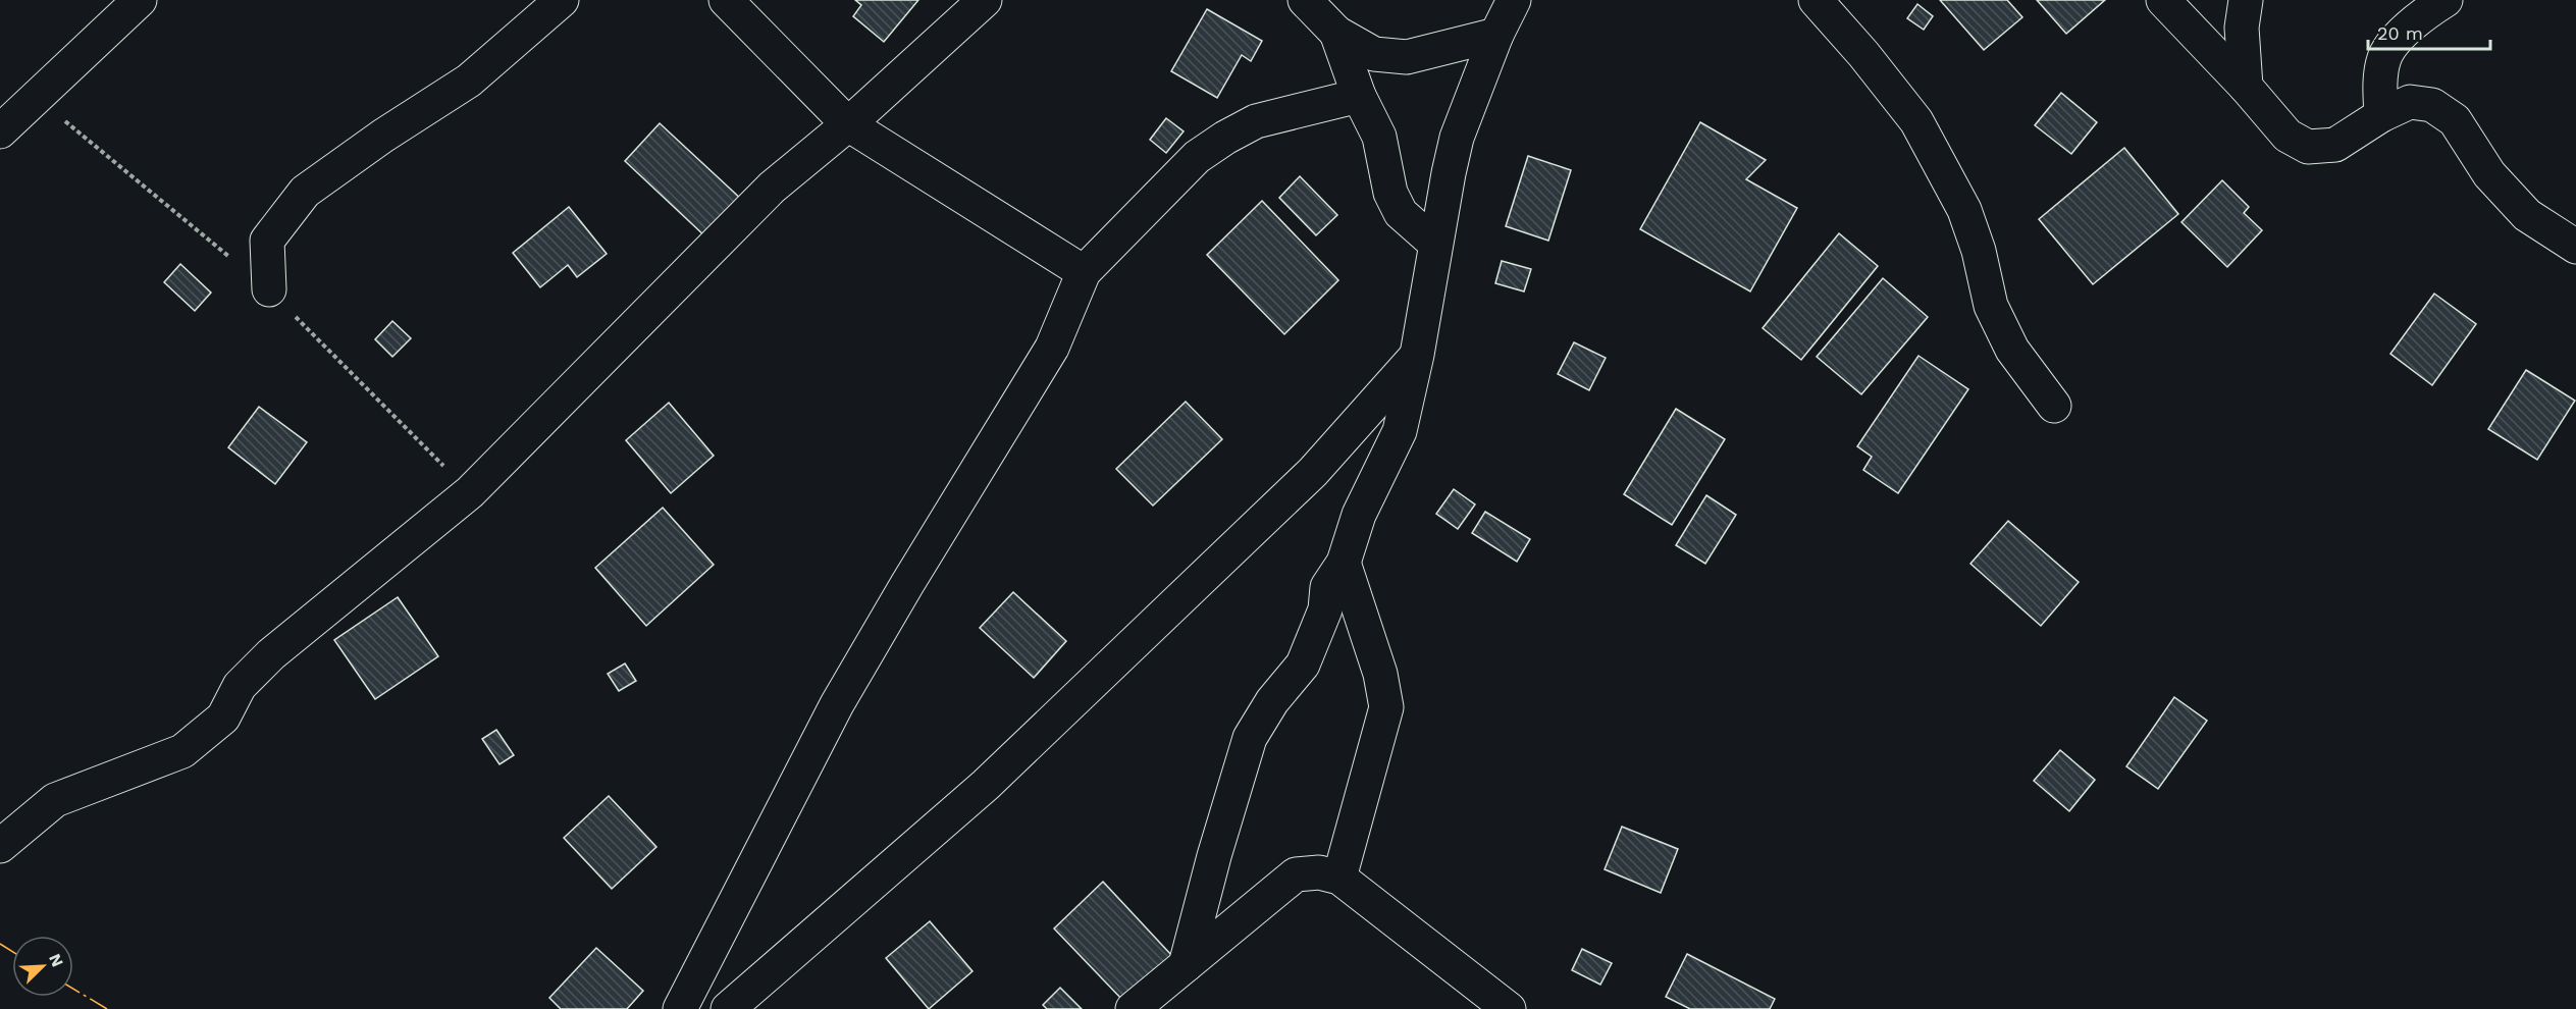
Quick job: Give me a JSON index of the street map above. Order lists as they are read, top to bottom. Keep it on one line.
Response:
{"scale_bar":"20 m","north":"top right"}
